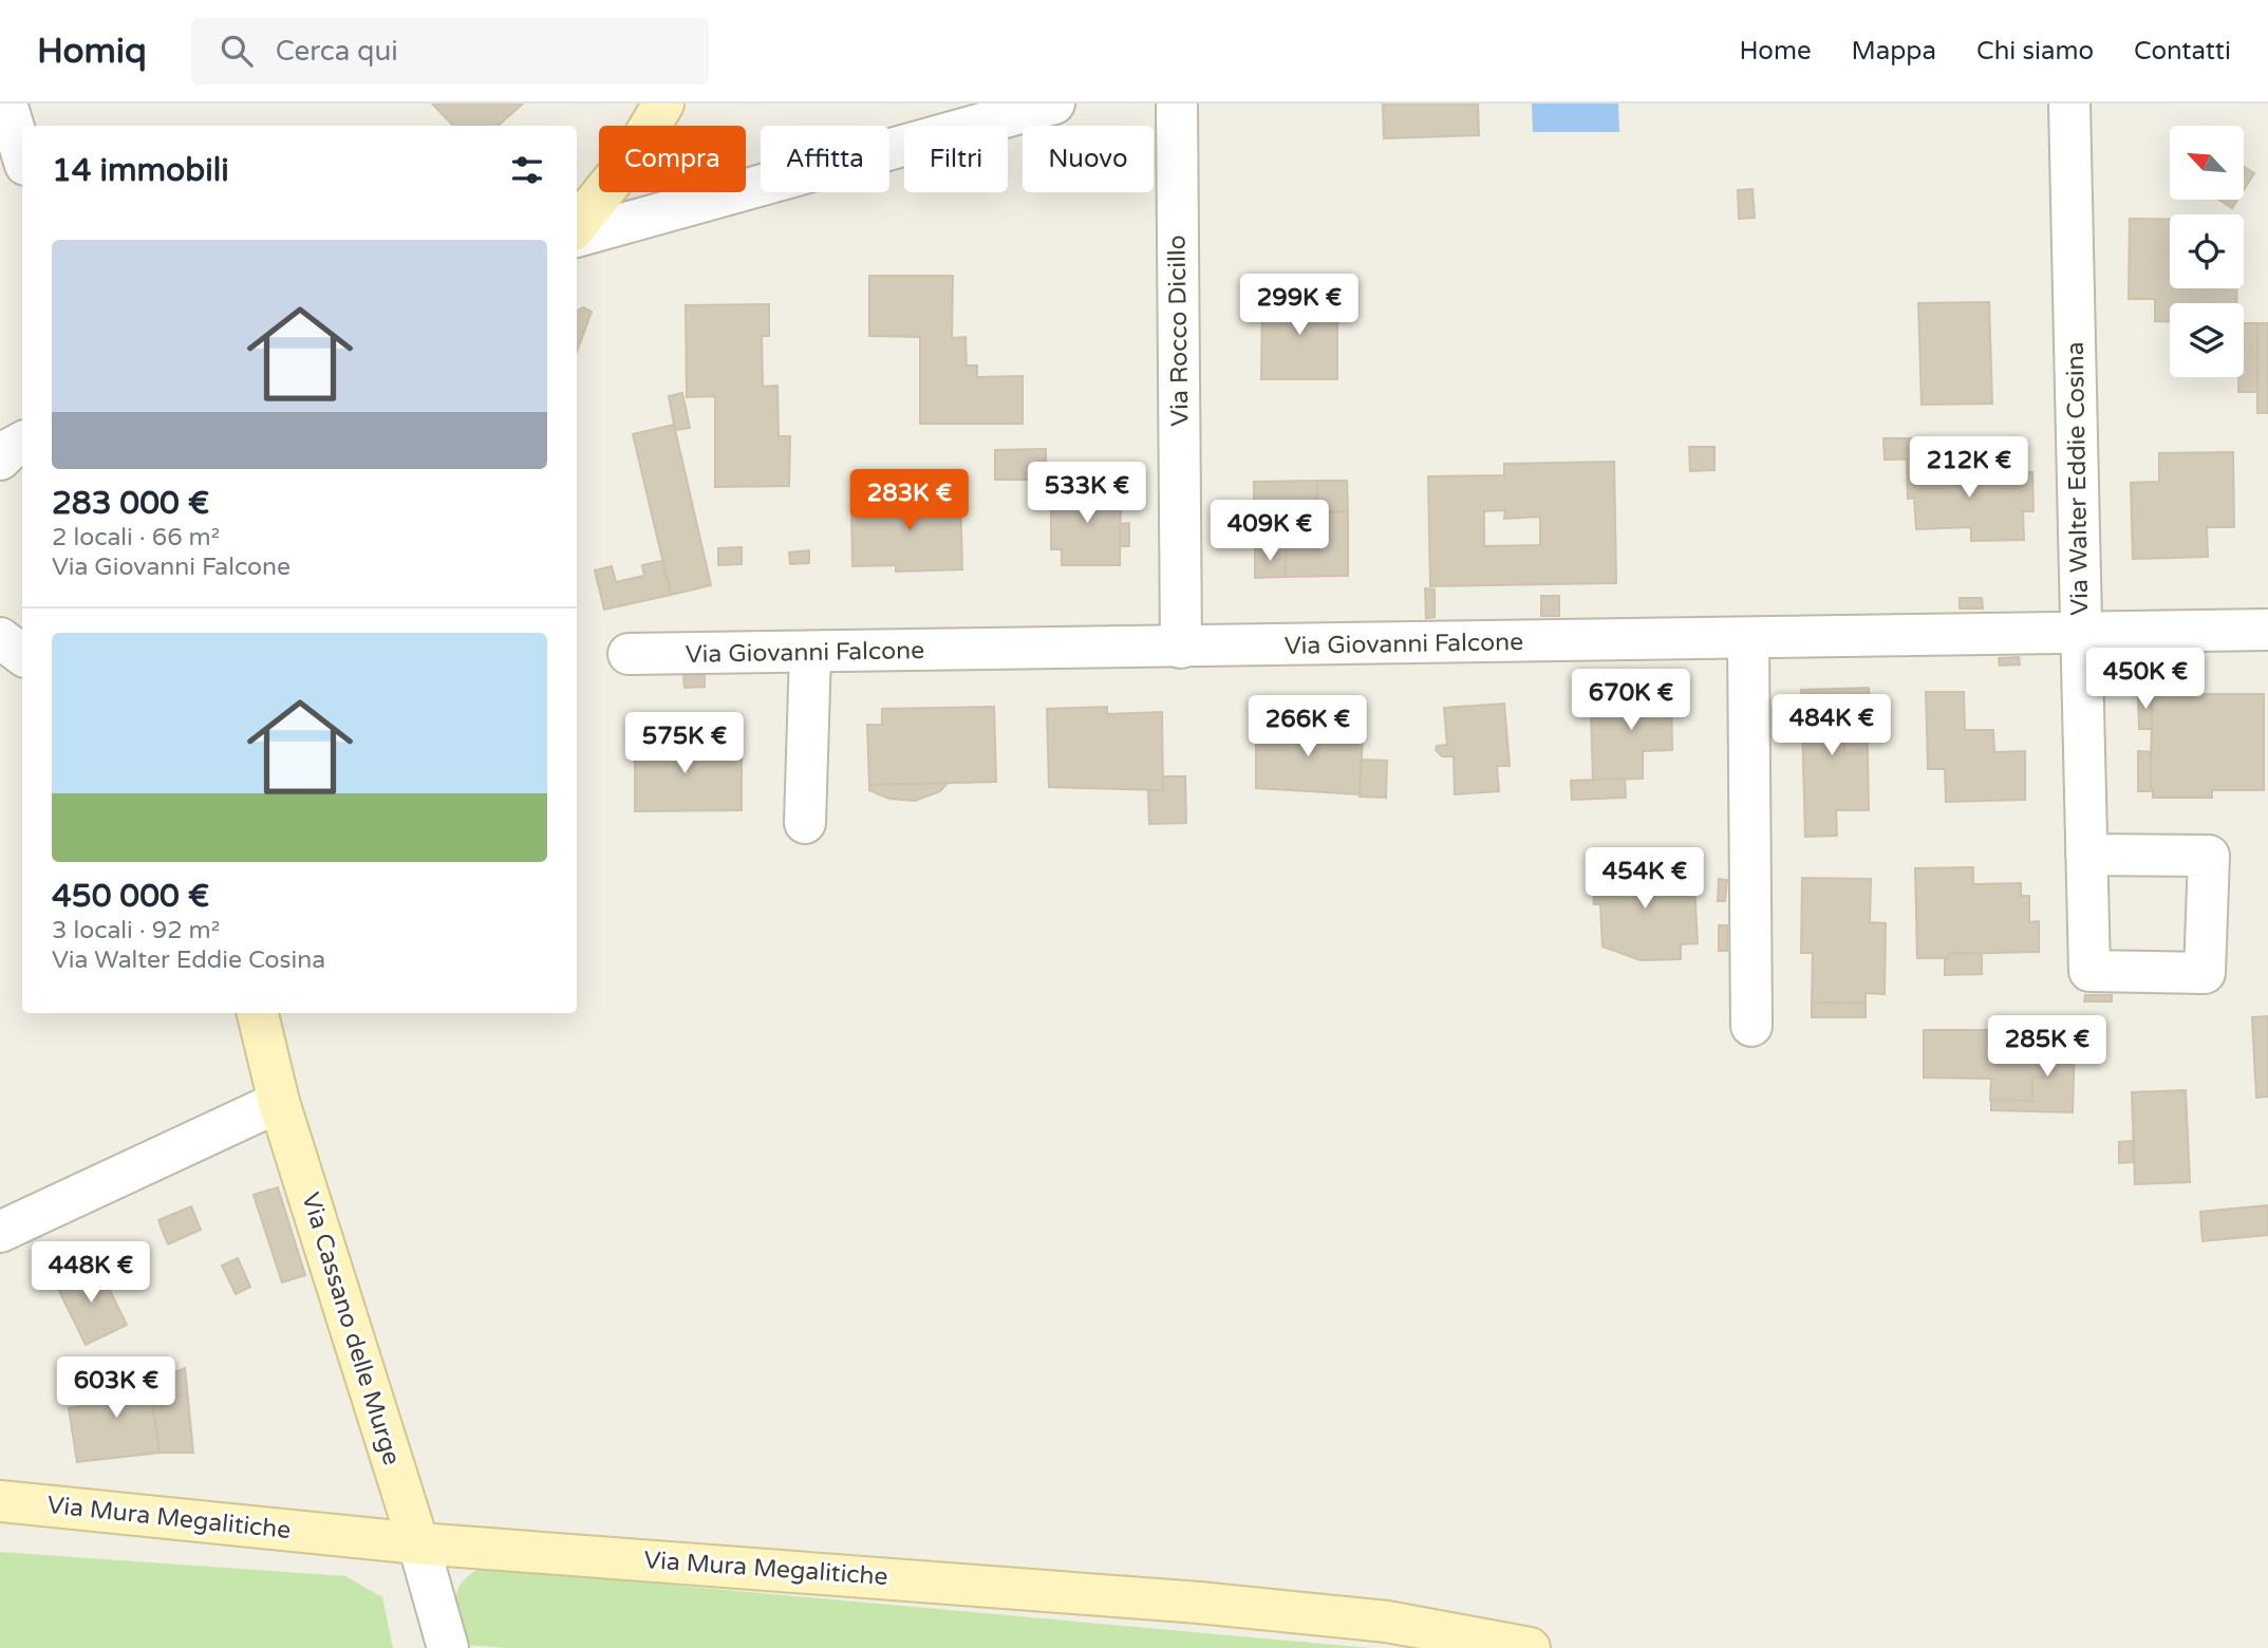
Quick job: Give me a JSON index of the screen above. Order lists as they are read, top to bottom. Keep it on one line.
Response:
{"streets":{"street":["Via Rocco Dicillo","Via Walter Eddie Cosina","Via Giovanni Falcone","Via Cassano delle Murge","Via Mura Megalitiche"]},"crossings":[["Via Rocco Dicillo","Via Giovanni Falcone"],["Via Walter Eddie Cosina","Via Giovanni Falcone"],["Via Cassano delle Murge","Via Mura Megalitiche"]],"north":"top left","page":{"header":"Homiq","search":"Cerca qui","nav":["Home","Mappa","Chi siamo","Contatti"],"chip":["Compra","Affitta","Filtri","Nuovo"],"heading":"14 immobili","list":[{"name":"283 000 €","note":"2 locali · 66 m² · Via Giovanni Falcone"},{"name":"450 000 €","note":"3 locali · 92 m² · Via Walter Eddie Cosina"}],"price":["299K €","212K €","533K €","283K €","409K €","450K €","670K €","484K €","266K €","575K €","454K €","285K €","448K €","603K €"]}}
